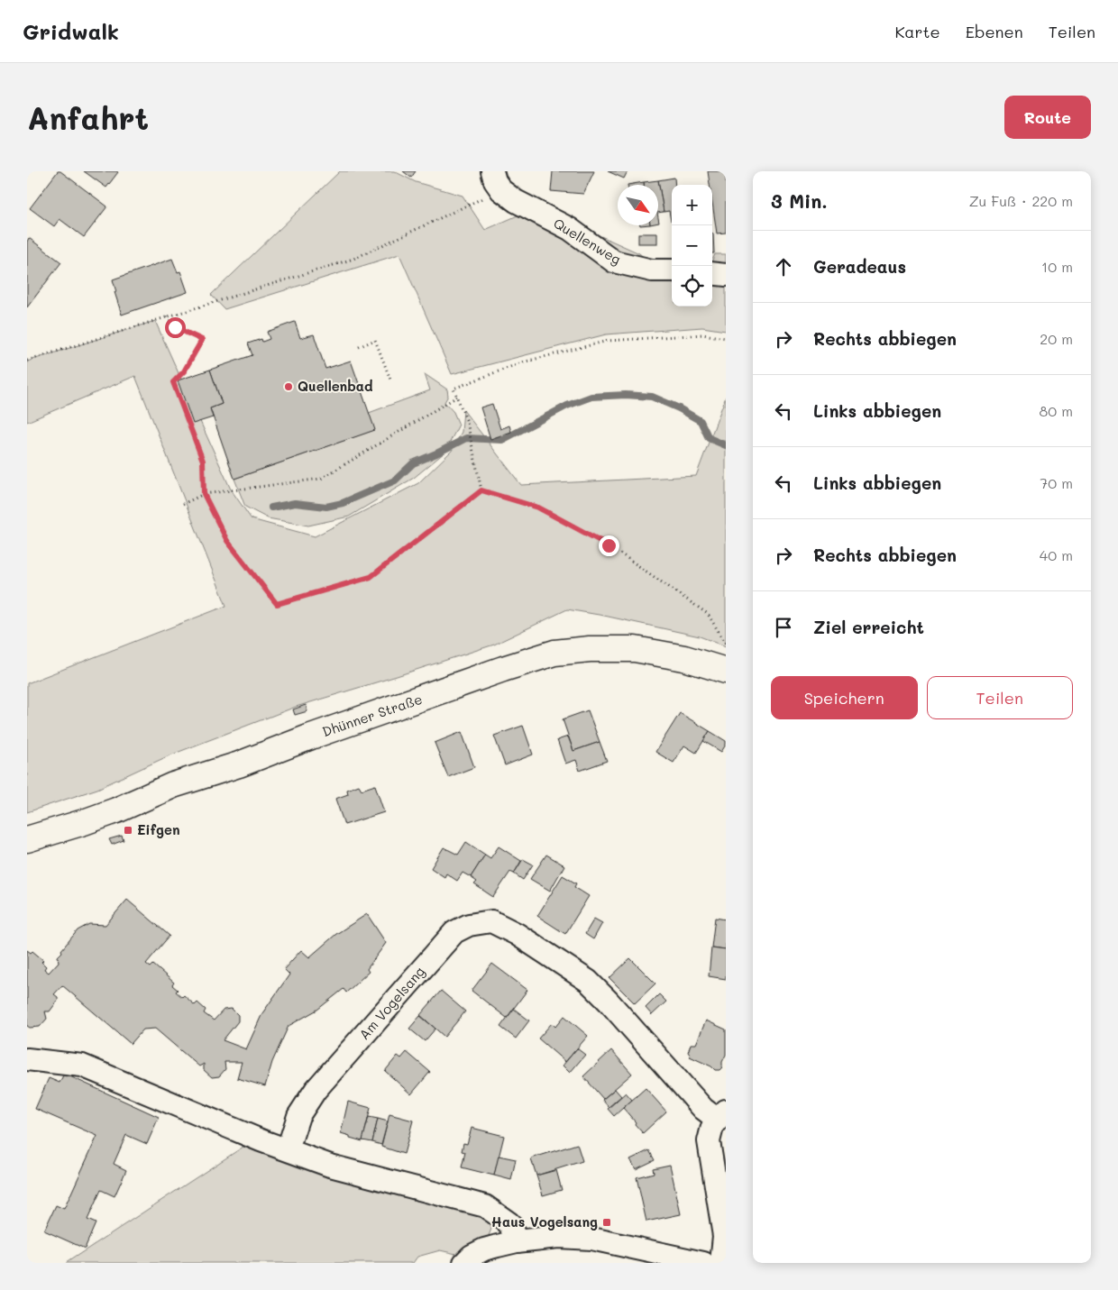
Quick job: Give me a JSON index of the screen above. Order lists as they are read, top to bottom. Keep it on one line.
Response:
{"streets":{"main road":["Dhünner Straße"],"street":["Quellenweg","Am Vogelsang"]},"places":{"other":["Quellenbad"],"transit":["Eifgen","Haus Vogelsang"]},"north":"bottom right","page":{"header":"Gridwalk","nav":["Karte","Ebenen","Teilen"],"buttons":["Route",["Speichern","Teilen"]],"title":"Anfahrt","heading":["3 Min.","Zu Fuß · 220 m"],"map_buttons":["+","−"],"list":[["Geradeaus","10 m"],["Rechts abbiegen","20 m"],["Links abbiegen","80 m"],["Links abbiegen","70 m"],["Rechts abbiegen","40 m"],"Ziel erreicht"]}}
